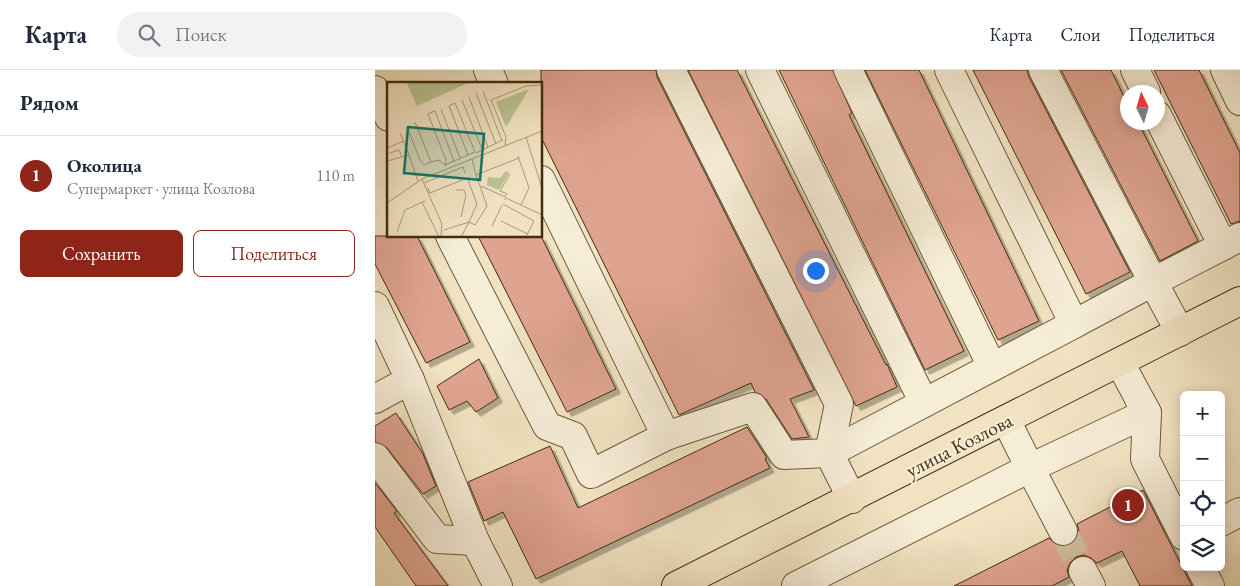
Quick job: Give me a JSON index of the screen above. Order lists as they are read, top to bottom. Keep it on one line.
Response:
{"streets":{"main road":["улица Козлова"]},"north":"top","page":{"header":"Карта","search":"Поиск","nav":["Карта","Слои","Поделиться"],"heading":"Рядом","list":[{"mark":"1","name":"Околица","note":"Супермаркет · улица Козлова","value":"110 m"}],"buttons":["Сохранить","Поделиться"],"map_buttons":["+","−"],"pins":"1"}}
